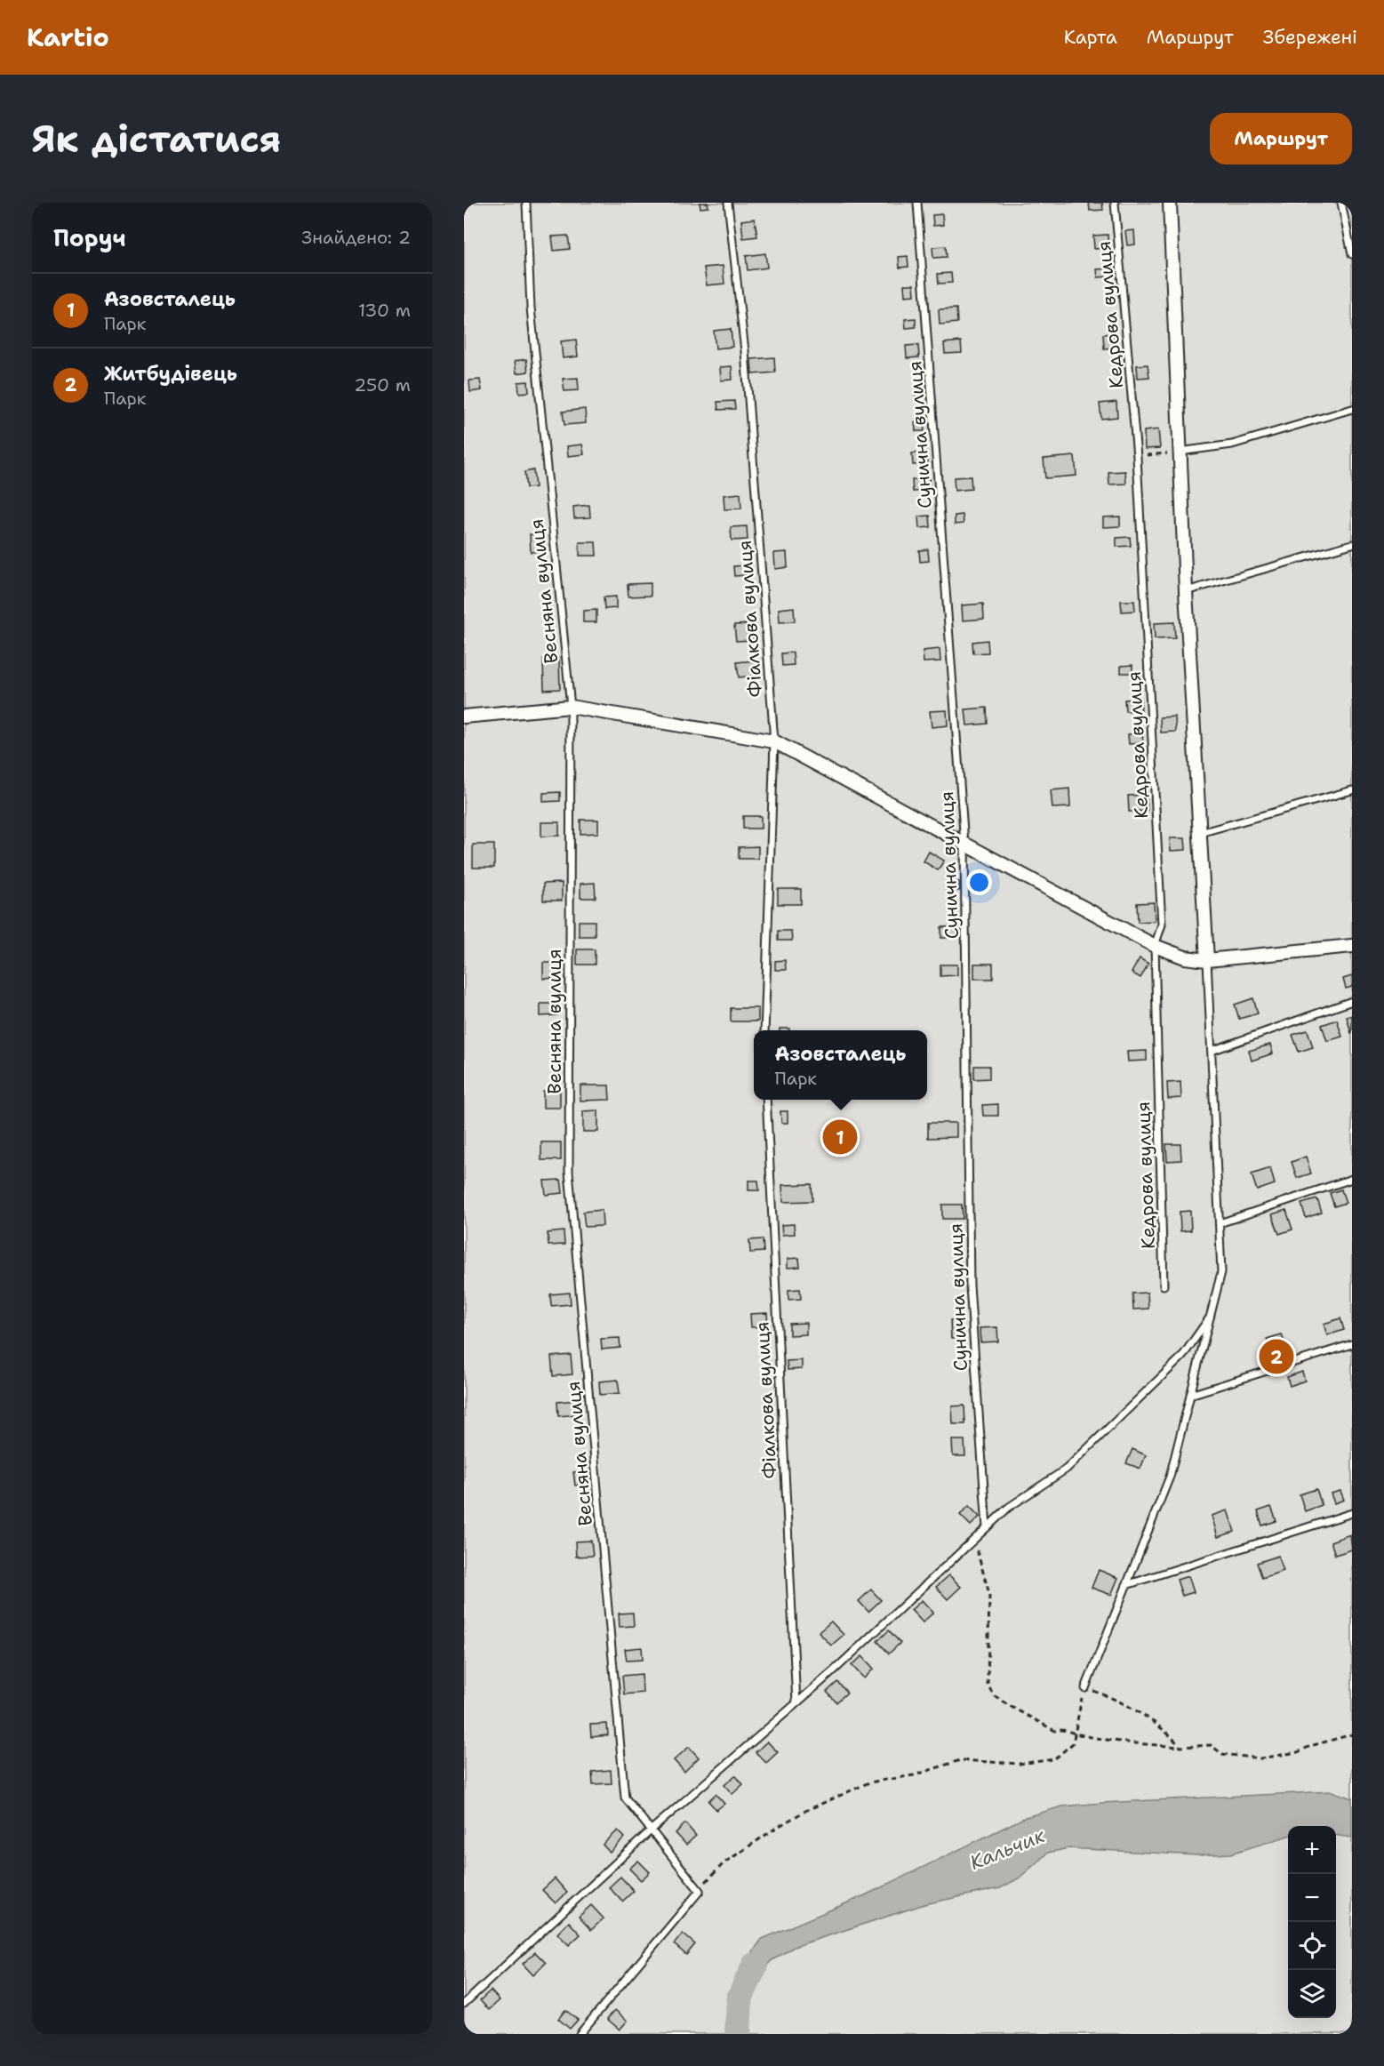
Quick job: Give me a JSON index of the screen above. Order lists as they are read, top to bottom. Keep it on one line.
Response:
{"streets":{"lane":["Кедрова вулиця","Сунична вулиця","Весняна вулиця","Фіалкова вулиця"]},"water":["Кальчик"],"page":{"header":"Kartio","nav":["Карта","Маршрут","Збережені"],"buttons":"Маршрут","title":"Як дістатися","heading":["Поруч","Знайдено: 2"],"list":[{"mark":"1","name":"Азовсталець","note":"Парк","value":"130 m"},{"mark":"2","name":"Житбудівець","note":"Парк","value":"250 m"}],"popup":["Азовсталець","Парк"],"pins":["1","2"],"map_buttons":["+","−"]}}
